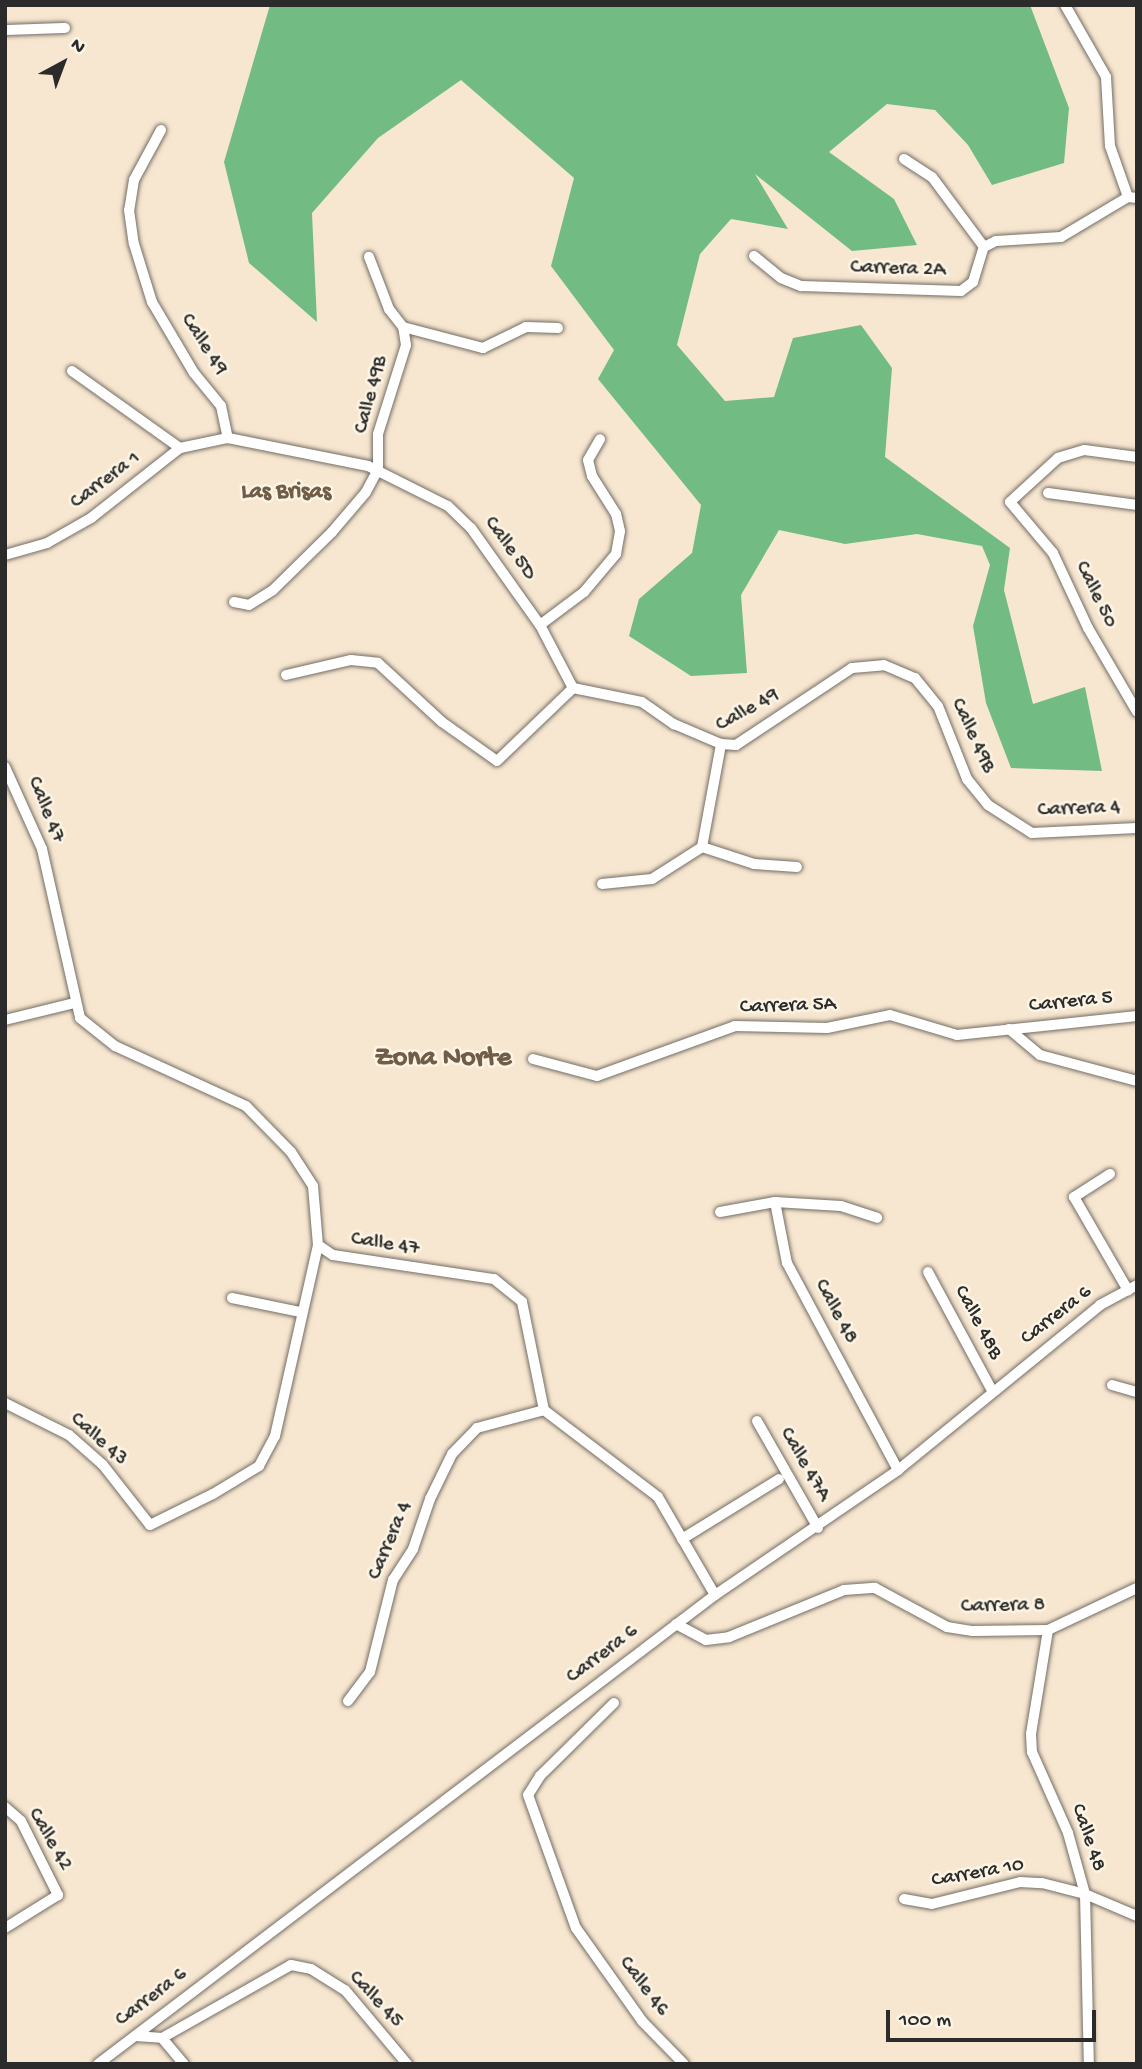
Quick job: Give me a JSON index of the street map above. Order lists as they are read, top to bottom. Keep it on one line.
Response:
{"streets":{"street":["Carrera 2A","Calle 49","Calle 49B","Carrera 1","Calle 5D","Calle 50","Calle 47","Carrera 4","Carrera 5","Carrera 5A","Calle 48","Carrera 6","Calle 48B","Calle 43","Calle 47A","Carrera 8","Calle 42","Carrera 10","Calle 46","Calle 45"]},"crossings":[["Calle 49","Calle 49B"],["Calle 49","Carrera 1"],["Calle 49B","Calle 5D"],["Calle 49B","Carrera 4"],["Calle 47","Carrera 4"],["Carrera 5","Carrera 5A"],["Calle 48","Carrera 6"],["Calle 48","Carrera 8"],["Calle 48","Carrera 10"],["Carrera 6","Calle 48B"],["Carrera 6","Calle 47A"],["Carrera 6","Carrera 8"]],"districts":["Las Brisas","Zona Norte"],"scale_bar":"100 m","north":"top right"}
